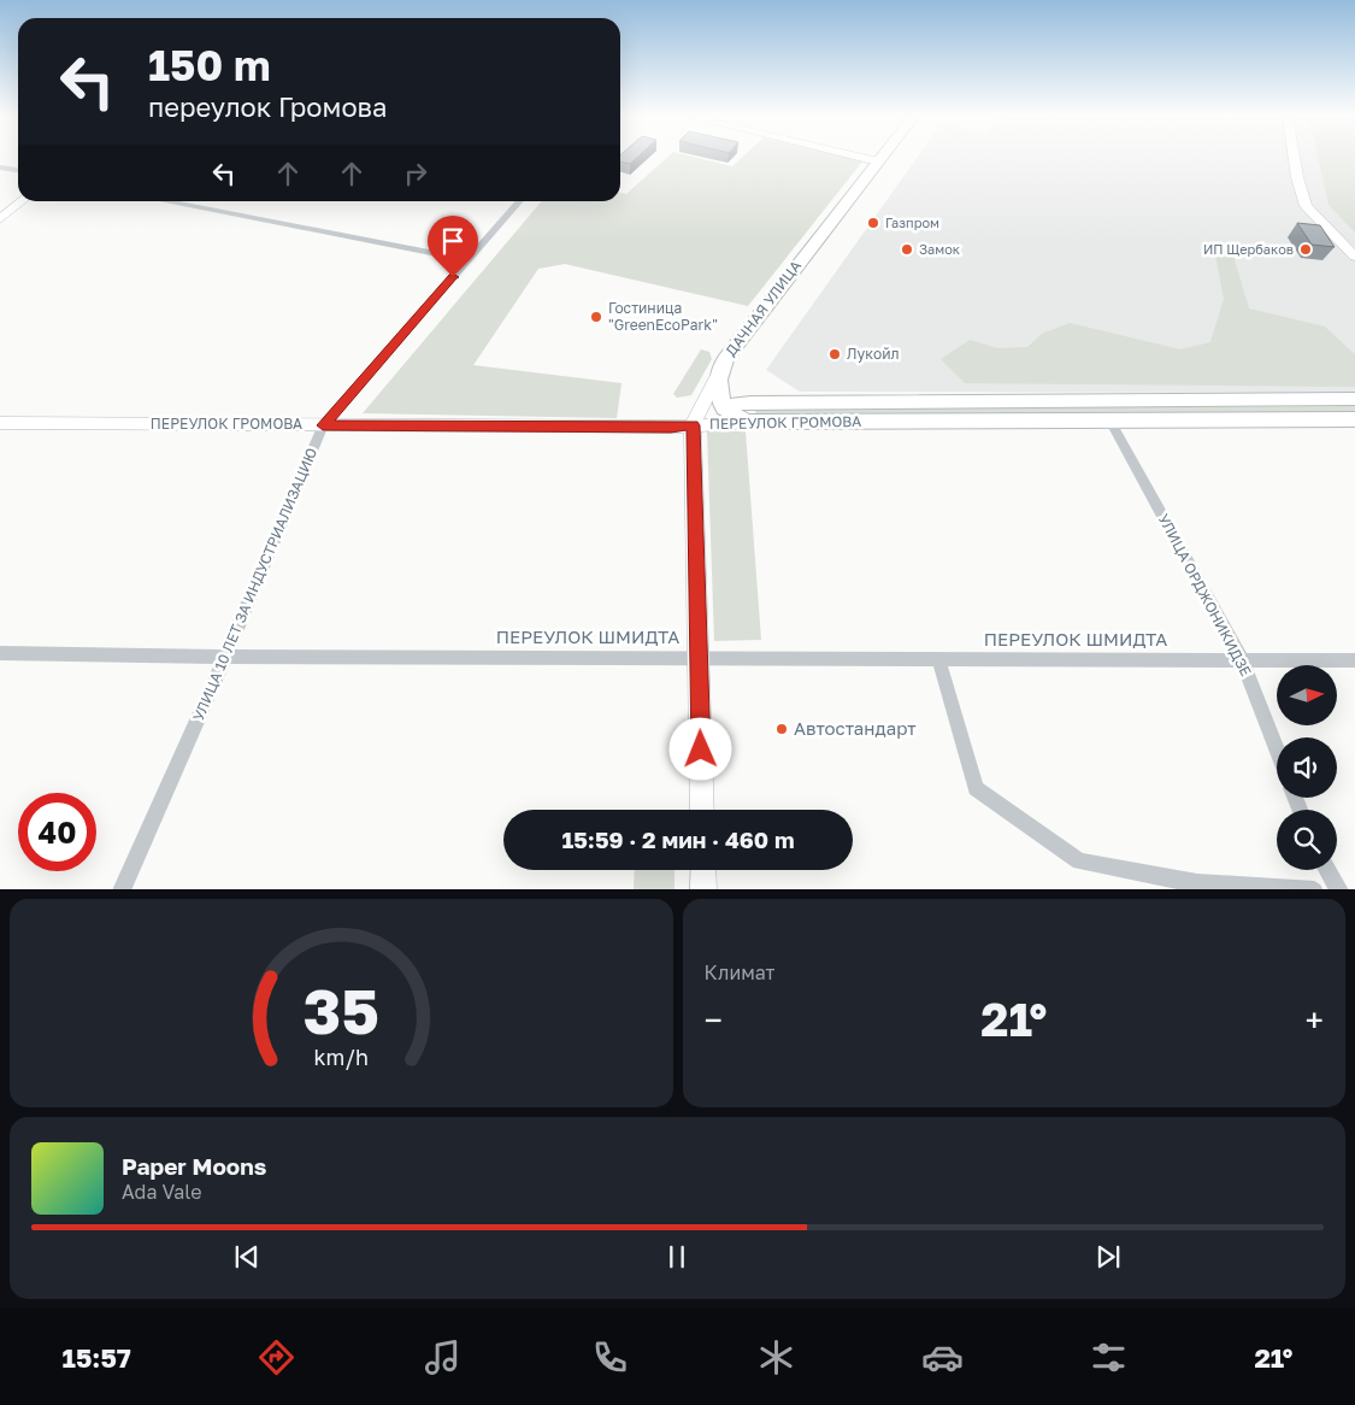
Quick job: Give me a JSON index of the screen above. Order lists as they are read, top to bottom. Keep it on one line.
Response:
{"streets":{"main road":["ДАЧНАЯ УЛИЦА","ПЕРЕУЛОК ГРОМОВА"],"street":["УЛИЦА 10 ЛЕТ ЗА ИНДУСТРИАЛИЗАЦИЮ","УЛИЦА ОРДЖОНИКИДЗЕ","ПЕРЕУЛОК ШМИДТА"]},"crossings":[["ДАЧНАЯ УЛИЦА","ПЕРЕУЛОК ГРОМОВА"],["ДАЧНАЯ УЛИЦА","ПЕРЕУЛОК ШМИДТА"],["ПЕРЕУЛОК ГРОМОВА","УЛИЦА 10 ЛЕТ ЗА ИНДУСТРИАЛИЗАЦИЮ"],["ПЕРЕУЛОК ГРОМОВА","УЛИЦА ОРДЖОНИКИДЗЕ"],["УЛИЦА 10 ЛЕТ ЗА ИНДУСТРИАЛИЗАЦИЮ","ПЕРЕУЛОК ШМИДТА"],["УЛИЦА ОРДЖОНИКИДЗЕ","ПЕРЕУЛОК ШМИДТА"]],"places":["Газпром","Замок","ИП Щербаков","Гостиница \"GreenEcoPark\"","Лукойл","Автостандарт"],"north":"right","page":{"turn":["150 m","переулок Громова"],"limit":"40","trip":"15:59 · 2 мин · 460 m","tile":"Климат","heat":["−","21°","+"],"song":["Paper Moons","Ada Vale"],"tabs":["15:57","21°"],"gauge":["35","km/h"]}}
